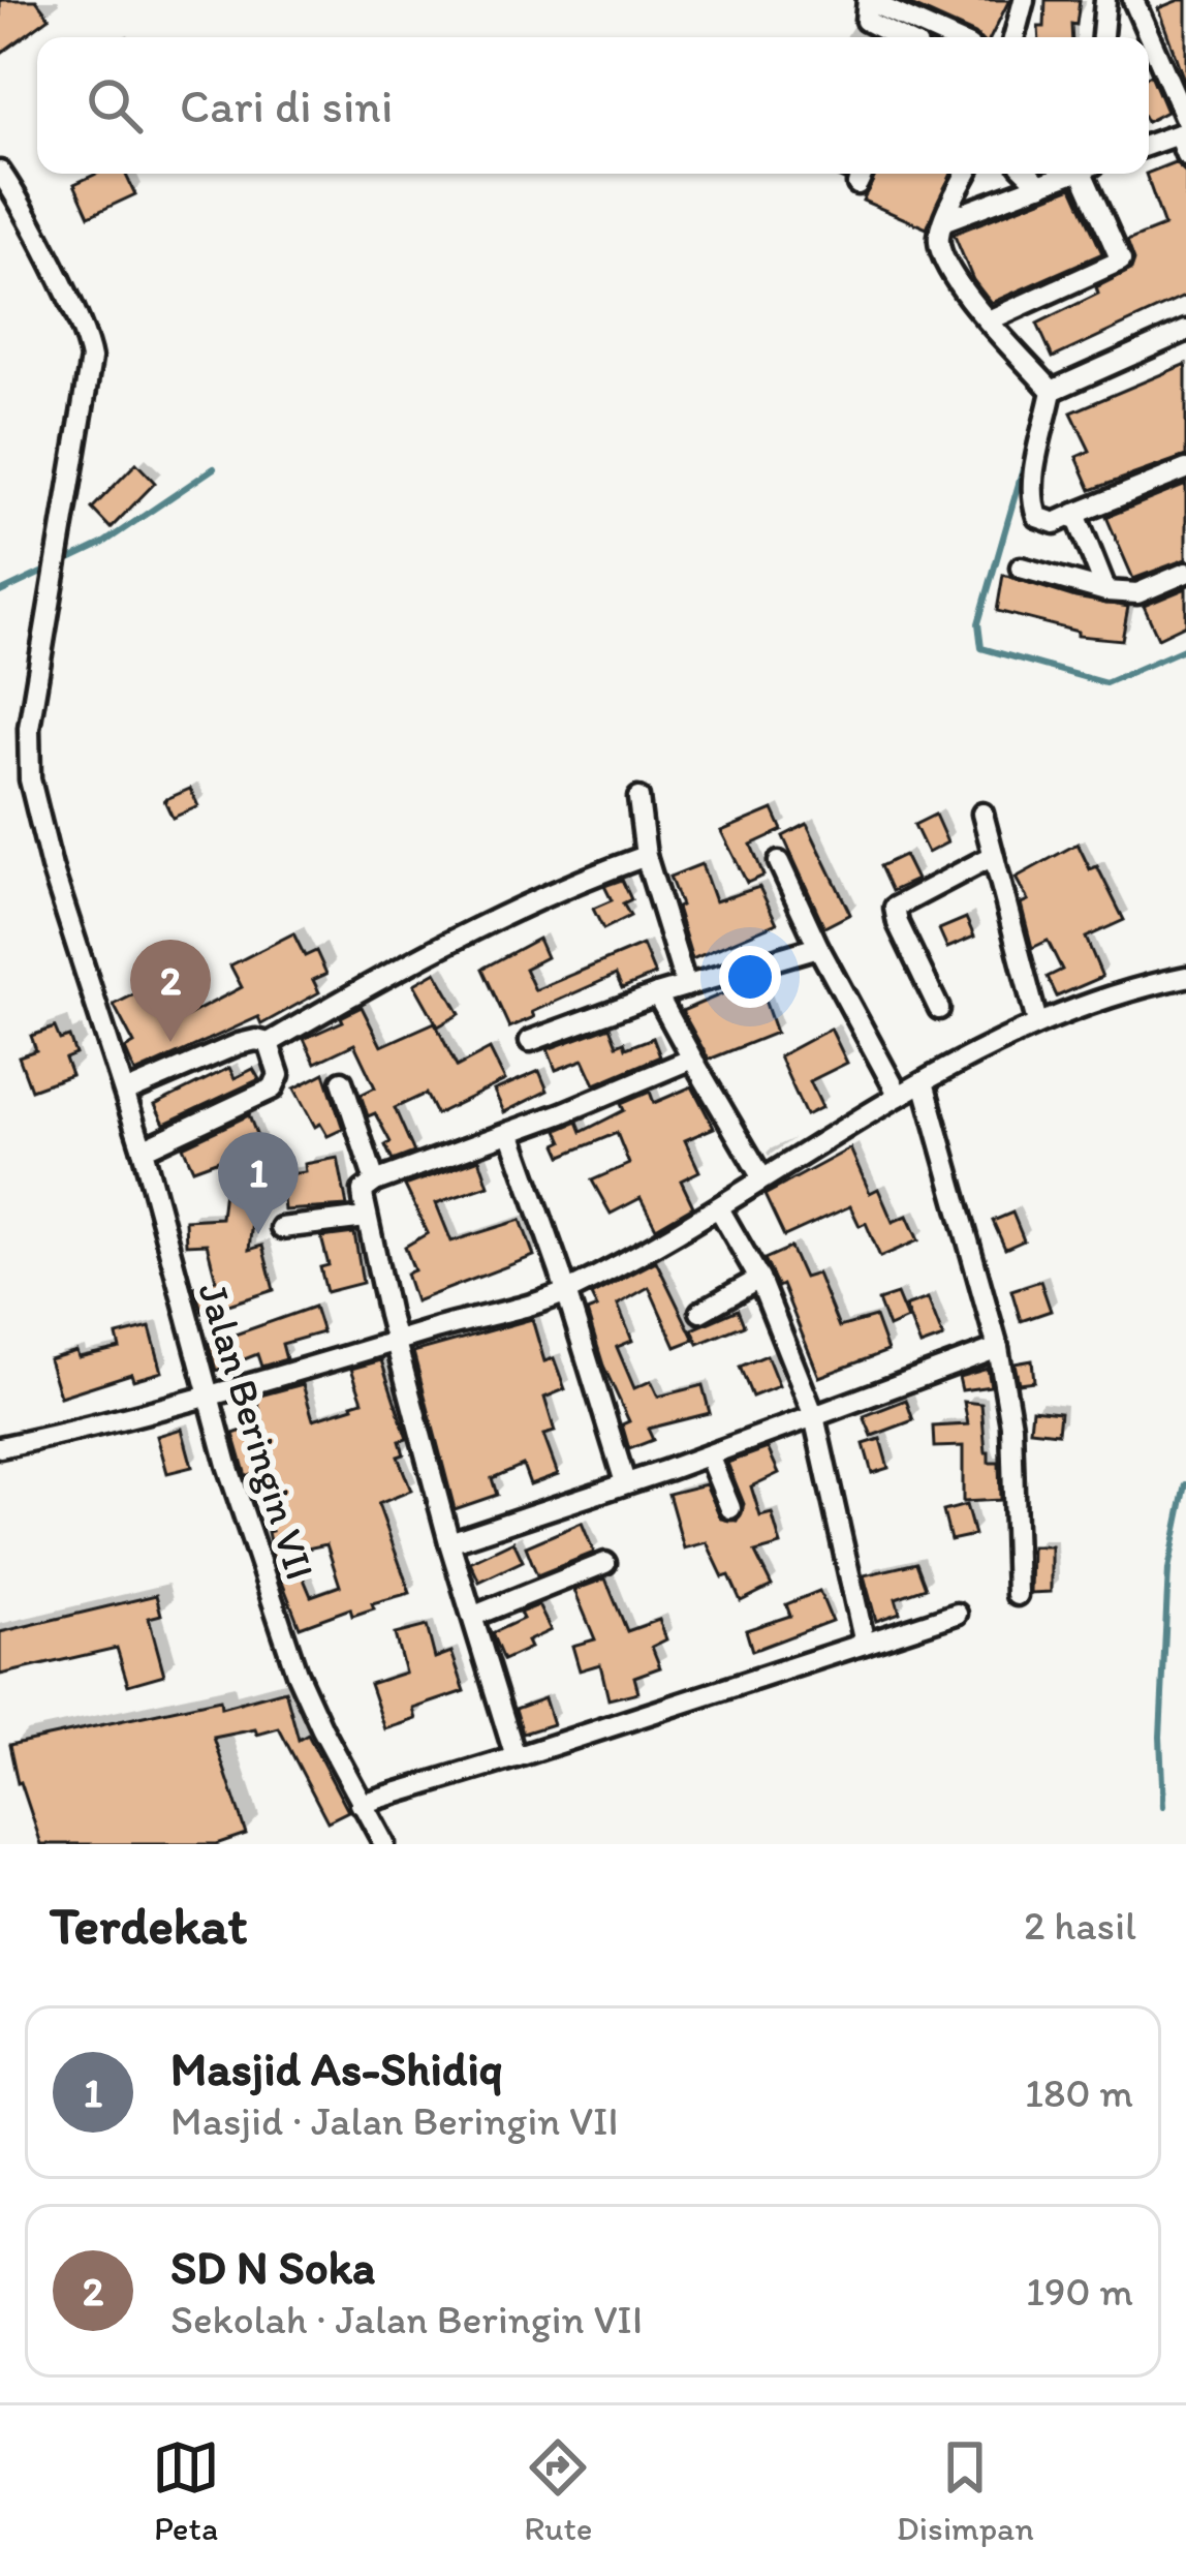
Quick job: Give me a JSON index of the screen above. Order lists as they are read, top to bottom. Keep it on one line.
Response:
{"streets":{"street":["Jalan Beringin VII"]},"page":{"search":"Cari di sini","pins":["2","1"],"heading":["Terdekat","2 hasil"],"list":[{"mark":"1","name":"Masjid As-Shidiq","note":"Masjid · Jalan Beringin VII","value":"180 m"},{"mark":"2","name":"SD N Soka","note":"Sekolah · Jalan Beringin VII","value":"190 m"}],"nav":["Peta","Rute","Disimpan"]}}
